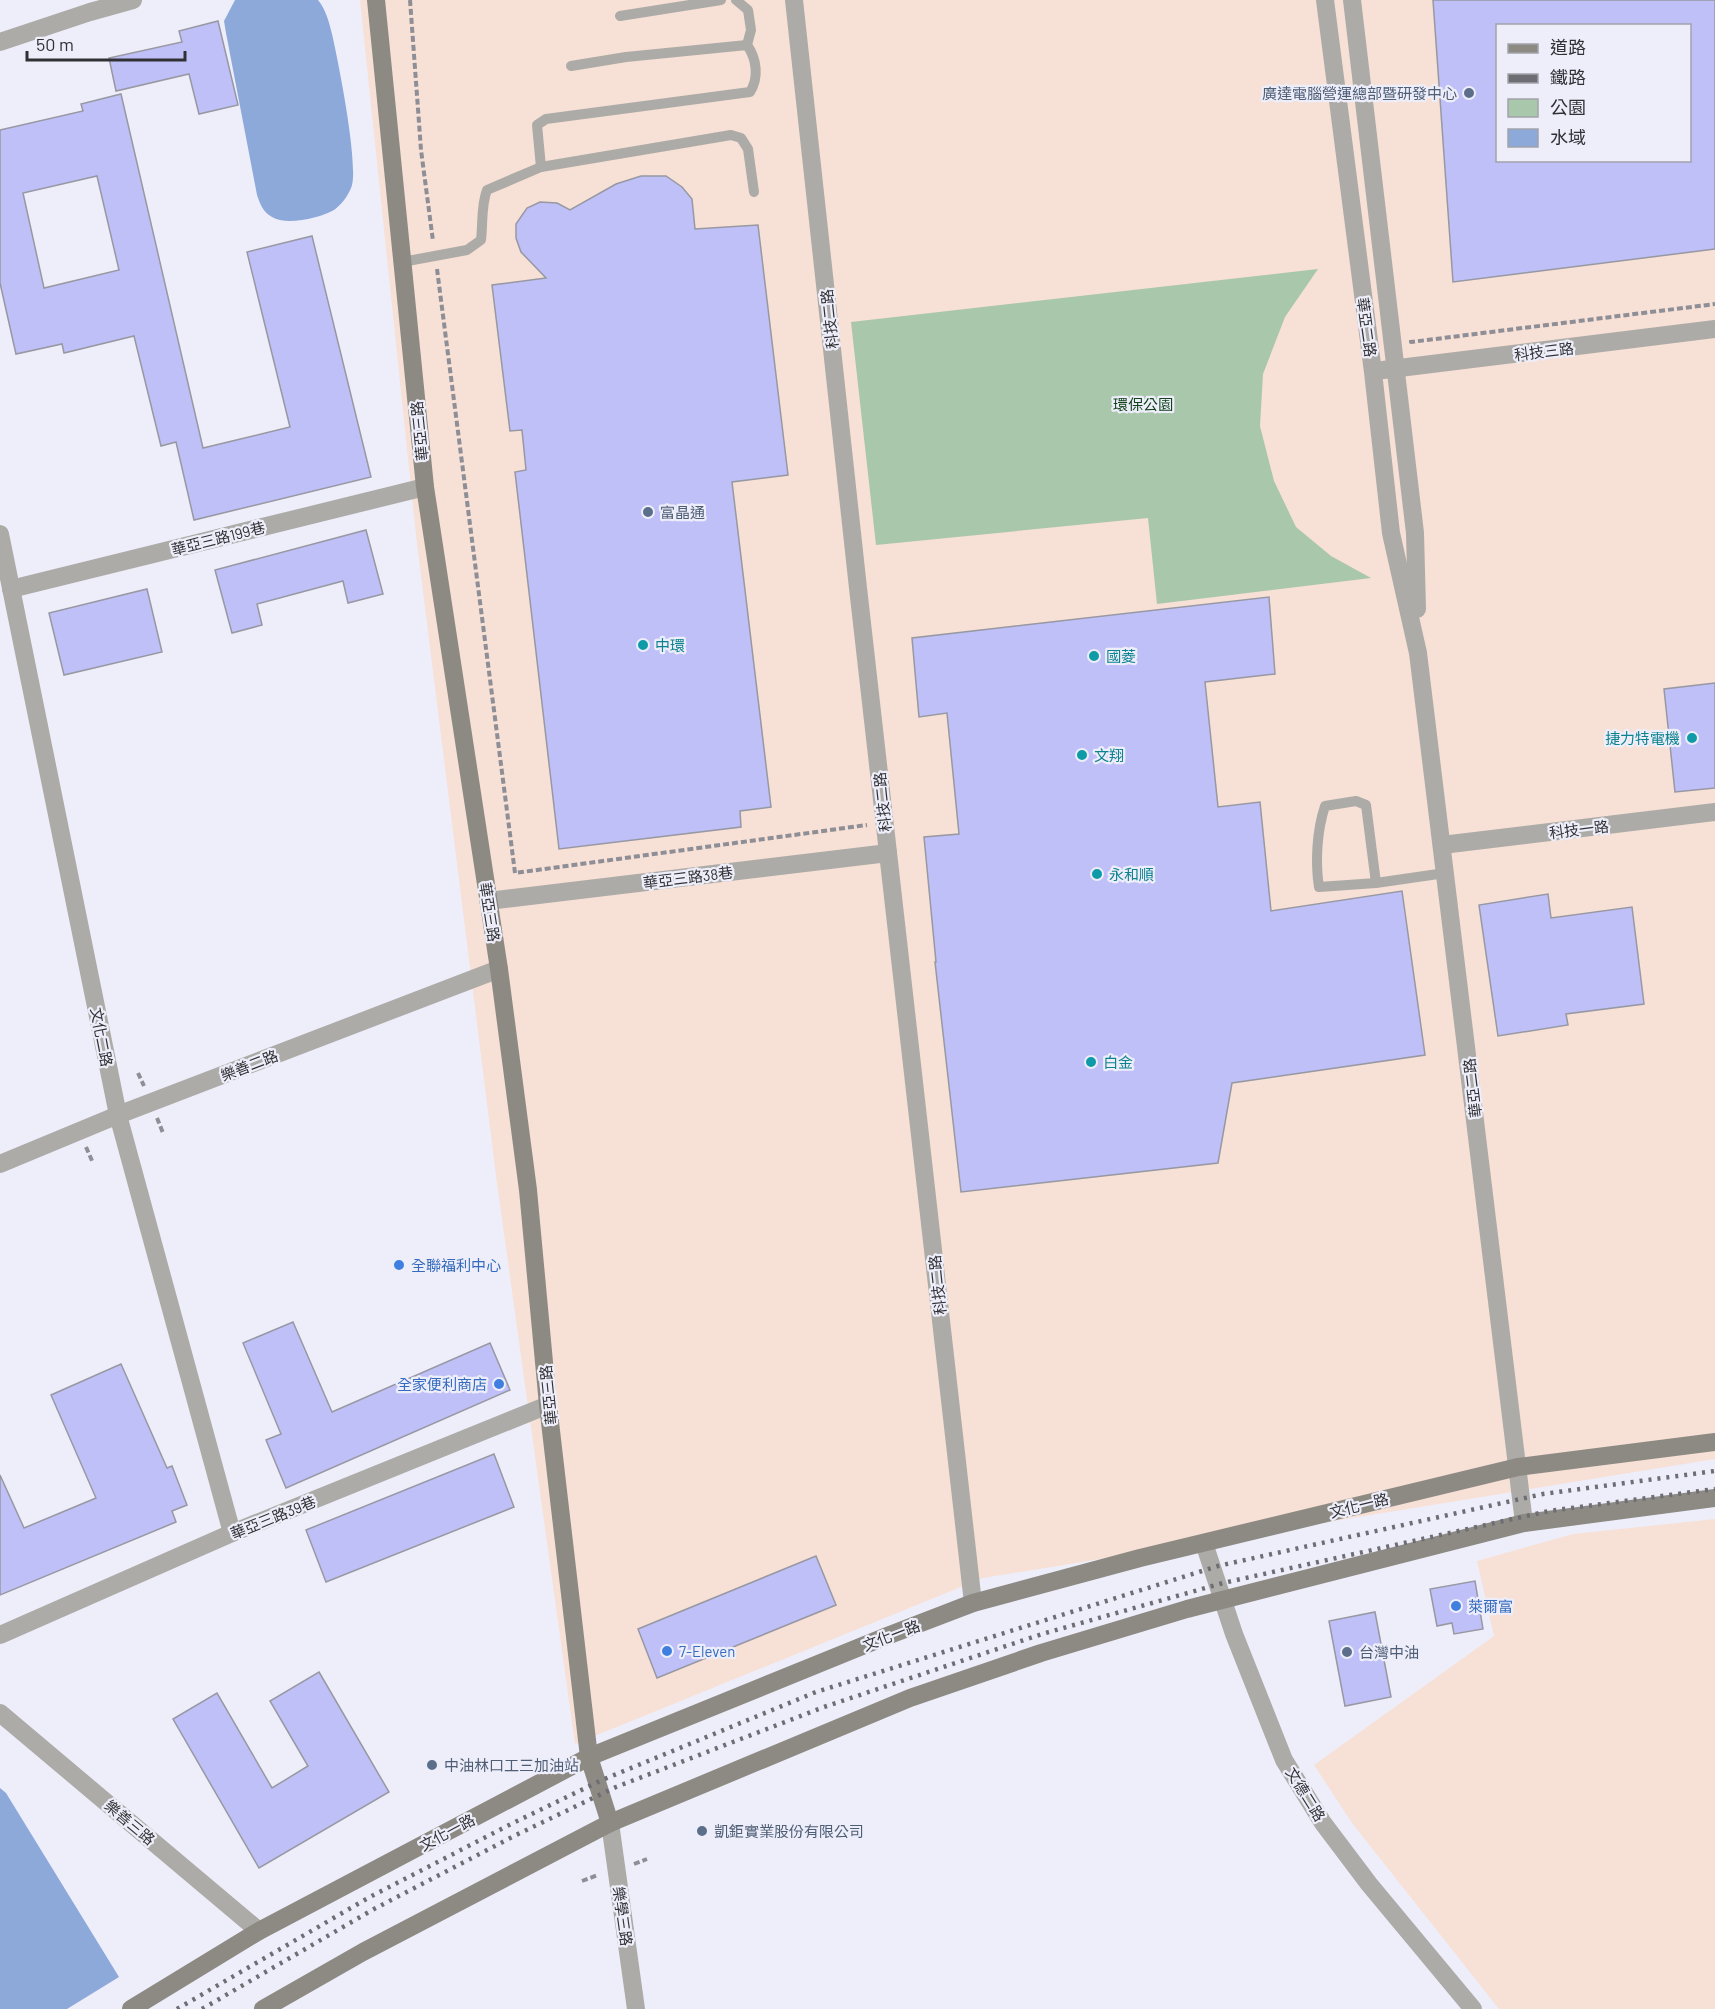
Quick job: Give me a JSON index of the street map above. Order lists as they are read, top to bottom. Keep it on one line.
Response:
{"streets":{"street":["科技二路","華亞二路","科技三路","華亞三路","華亞三路199巷","科技一路","華亞三路38巷","文化二路","樂善二路","文化一路","華亞三路39巷","文德二路","樂善三路","樂學三路"]},"crossings":[["科技二路","華亞三路38巷"],["科技二路","文化一路"],["華亞二路","科技三路"],["華亞二路","科技一路"],["華亞二路","文化一路"],["華亞三路","華亞三路199巷"],["華亞三路","華亞三路38巷"],["華亞三路","樂善二路"],["華亞三路","文化一路"],["華亞三路","華亞三路39巷"],["華亞三路","樂學三路"],["華亞三路199巷","文化二路"],["文化二路","樂善二路"],["文化二路","華亞三路39巷"],["文化一路","文德二路"],["文化一路","樂善三路"]],"parks":["環保公園"],"places":["廣達電腦營運總部暨研發中心","富晶通","中環","國菱","捷力特電機","文翔","永和順","白金","全聯福利中心","全家便利商店","萊爾富","7-Eleven","台灣中油","中油林口工三加油站","凱鉅實業股份有限公司"],"legend":["道路","鐵路","公園","水域"],"scale_bar":"50 m"}
